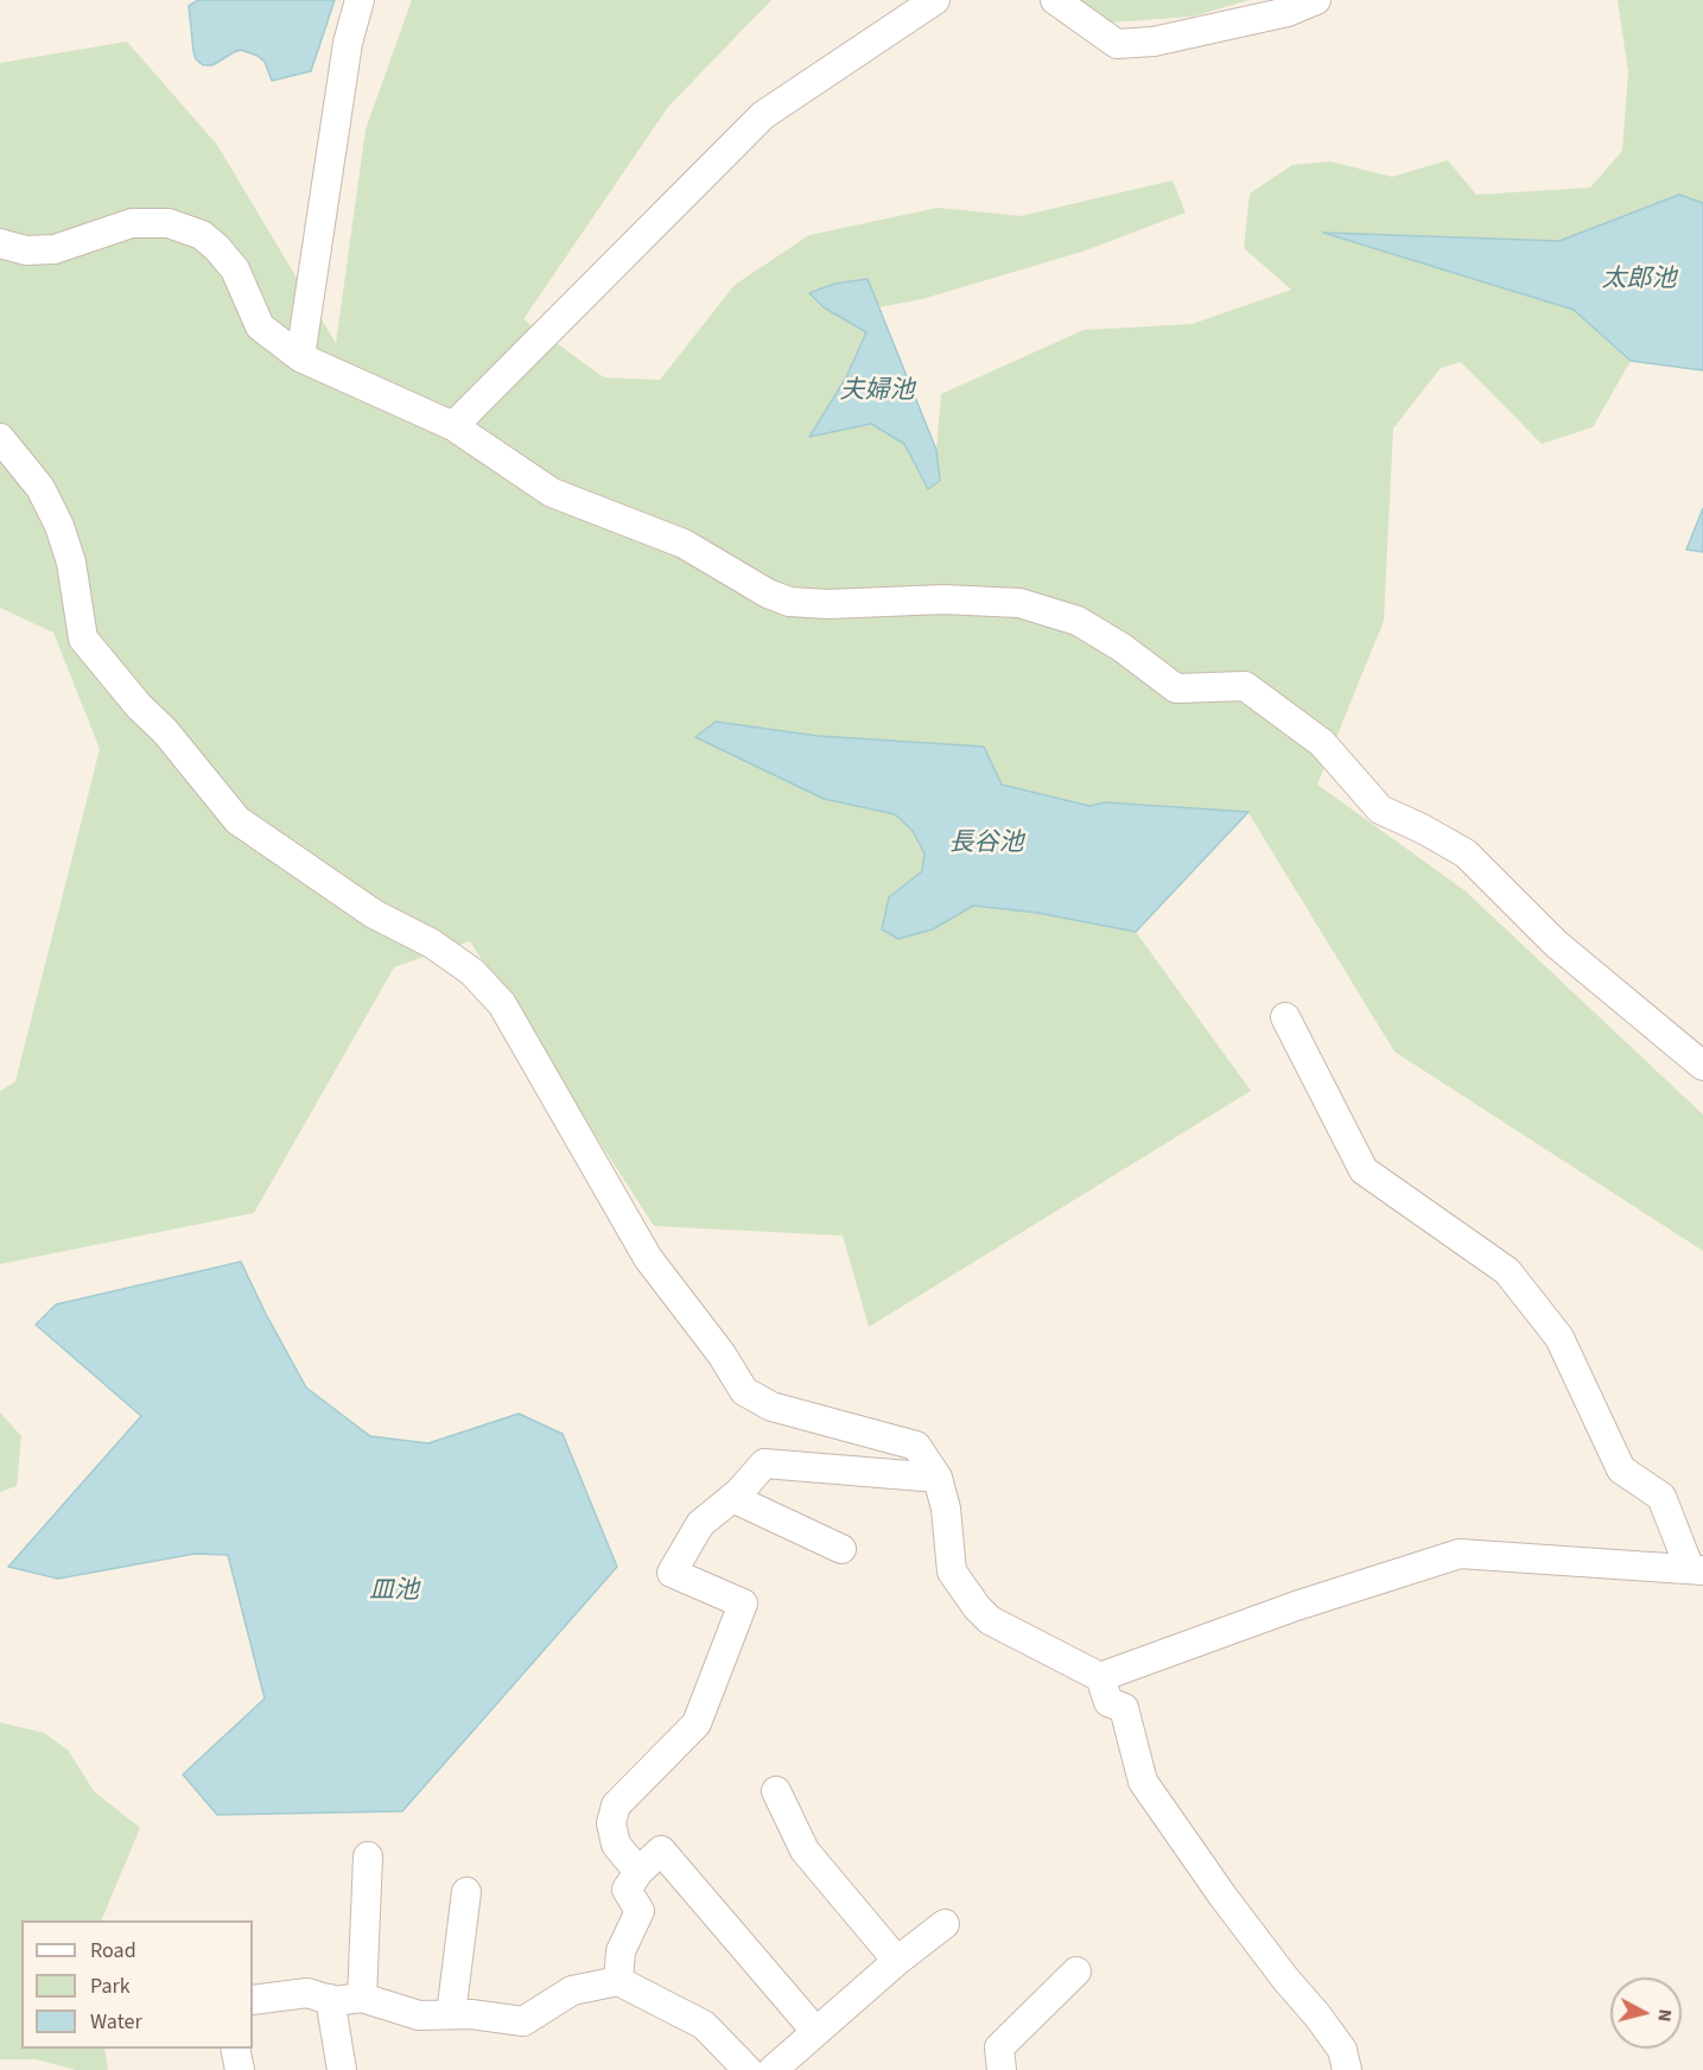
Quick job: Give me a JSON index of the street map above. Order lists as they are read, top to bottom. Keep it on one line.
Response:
{"water":["太郎池","夫婦池","長谷池","皿池"],"legend":["Road","Park","Water"],"north":"right"}
